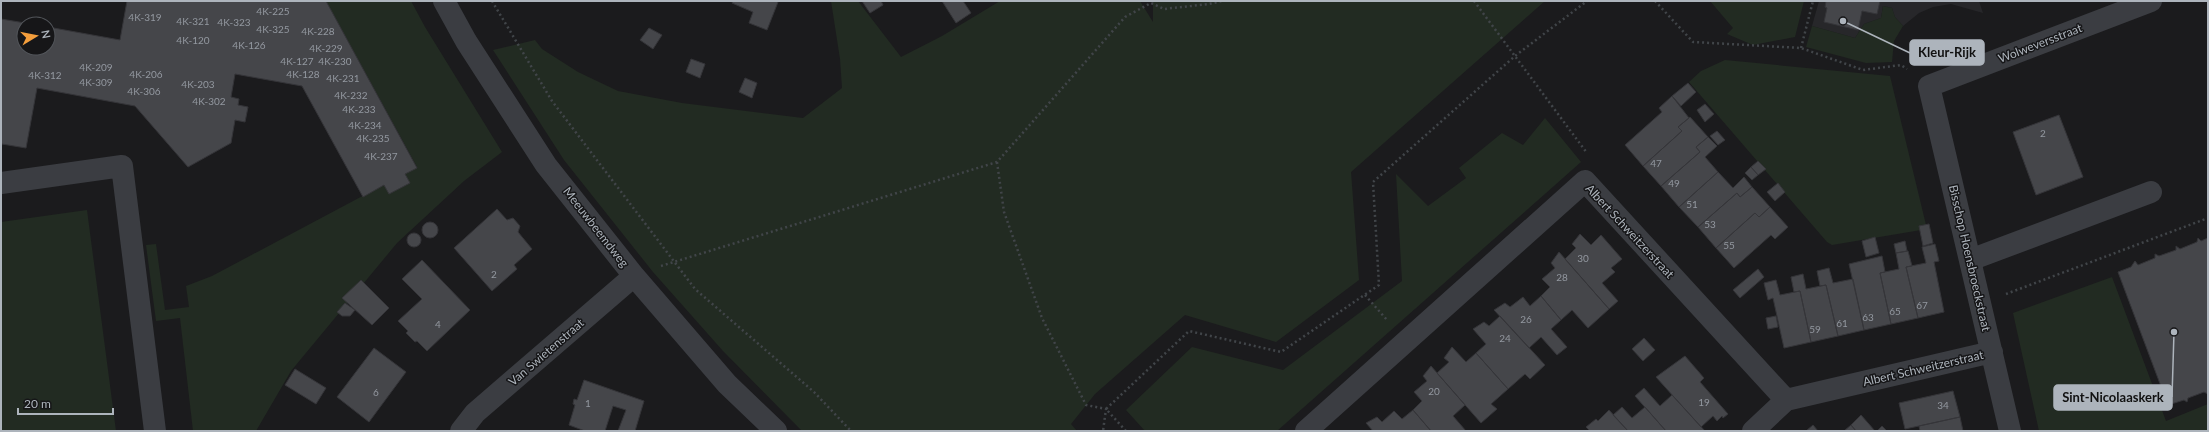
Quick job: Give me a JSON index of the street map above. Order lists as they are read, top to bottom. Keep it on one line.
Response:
{"streets":{"street":["Wolweversstraat","Meeuwbeemdweg","Albert Schweitzerstraat","Bisschop Hoensbroeckstraat","Van Swietenstraat"]},"crossings":[["Wolweversstraat","Bisschop Hoensbroeckstraat"],["Meeuwbeemdweg","Van Swietenstraat"],["Albert Schweitzerstraat","Bisschop Hoensbroeckstraat"]],"places":["Kleur-Rijk","Sint-Nicolaaskerk"],"house_numbers":["4K-225","4K-319","4K-321","4K-323","4K-325","4K-228","4K-120","4K-126","4K-229","4K-127","4K-230","4K-209","4K-206","4K-128","4K-312","4K-231","4K-309","4K-203","4K-306","4K-232","4K-302","4K-233","4K-234","2","4K-235","4K-237","47","49","51","53","55","30","2","28","67","65","63","26","61","4","59","24","20","6","19","1","34"],"scale_bar":"20 m","north":"right"}
